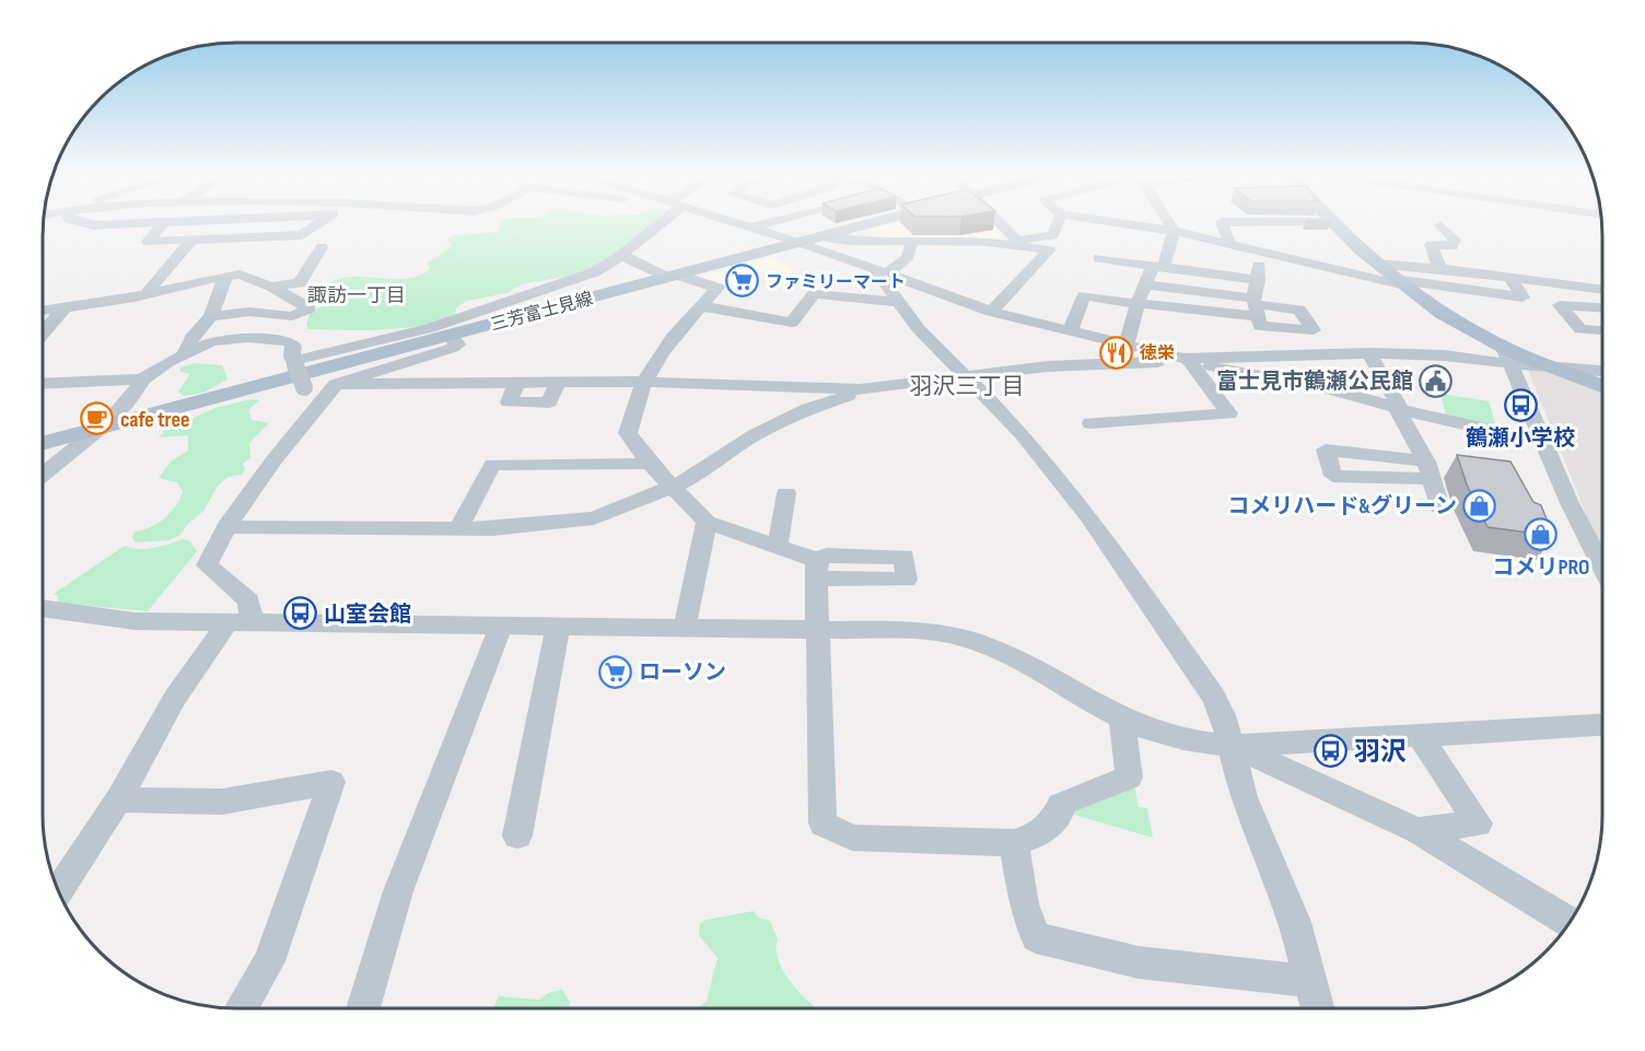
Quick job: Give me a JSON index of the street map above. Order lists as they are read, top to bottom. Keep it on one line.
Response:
{"streets":{"main road":["三芳富士見線"]},"districts":["諏訪一丁目","羽沢三丁目"],"places":{"supermarket":["ファミリーマート","ローソン"],"restaurant":["徳栄"],"public building":["富士見市鶴瀬公民館"],"bus stop":["鶴瀬小学校","山室会館","羽沢"],"cafe":["cafe tree"],"shop":["コメリハード&グリーン","コメリPRO"]}}
